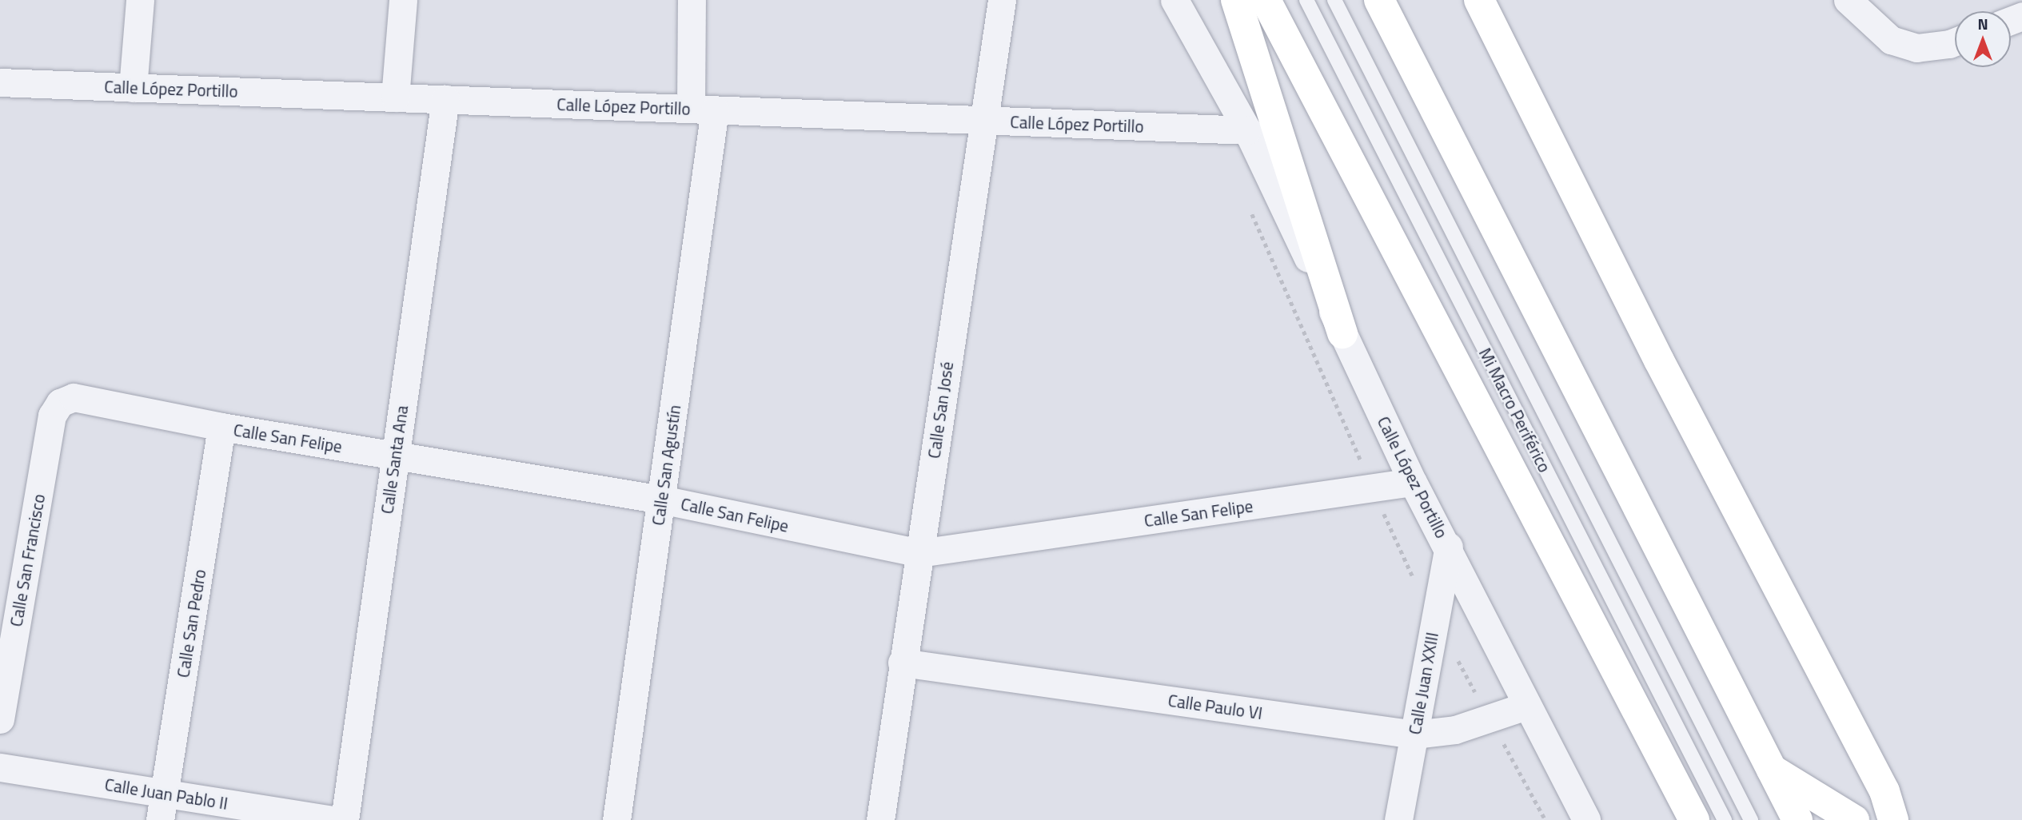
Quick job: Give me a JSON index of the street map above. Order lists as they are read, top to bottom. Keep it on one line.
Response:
{"streets":{"street":["Calle López Portillo","Calle San José","Calle San Felipe","Calle Santa Ana","Calle San Agustín","Calle San Francisco","Calle San Pedro","Calle Juan XXIII","Calle Paulo VI","Calle Juan Pablo II"],"lane":["Mi Macro Periférico"]},"crossings":[["Calle López Portillo","Calle San José"],["Calle López Portillo","Calle San Felipe"],["Calle López Portillo","Calle Santa Ana"],["Calle López Portillo","Calle San Agustín"],["Calle López Portillo","Calle Juan XXIII"],["Calle López Portillo","Calle Paulo VI"],["Calle San José","Calle San Felipe"],["Calle San José","Calle Paulo VI"],["Calle San Felipe","Calle Santa Ana"],["Calle San Felipe","Calle San Agustín"],["Calle San Felipe","Calle San Francisco"],["Calle San Felipe","Calle San Pedro"],["Calle San Pedro","Calle Juan Pablo II"],["Calle Juan XXIII","Calle Paulo VI"]],"north":"top"}
